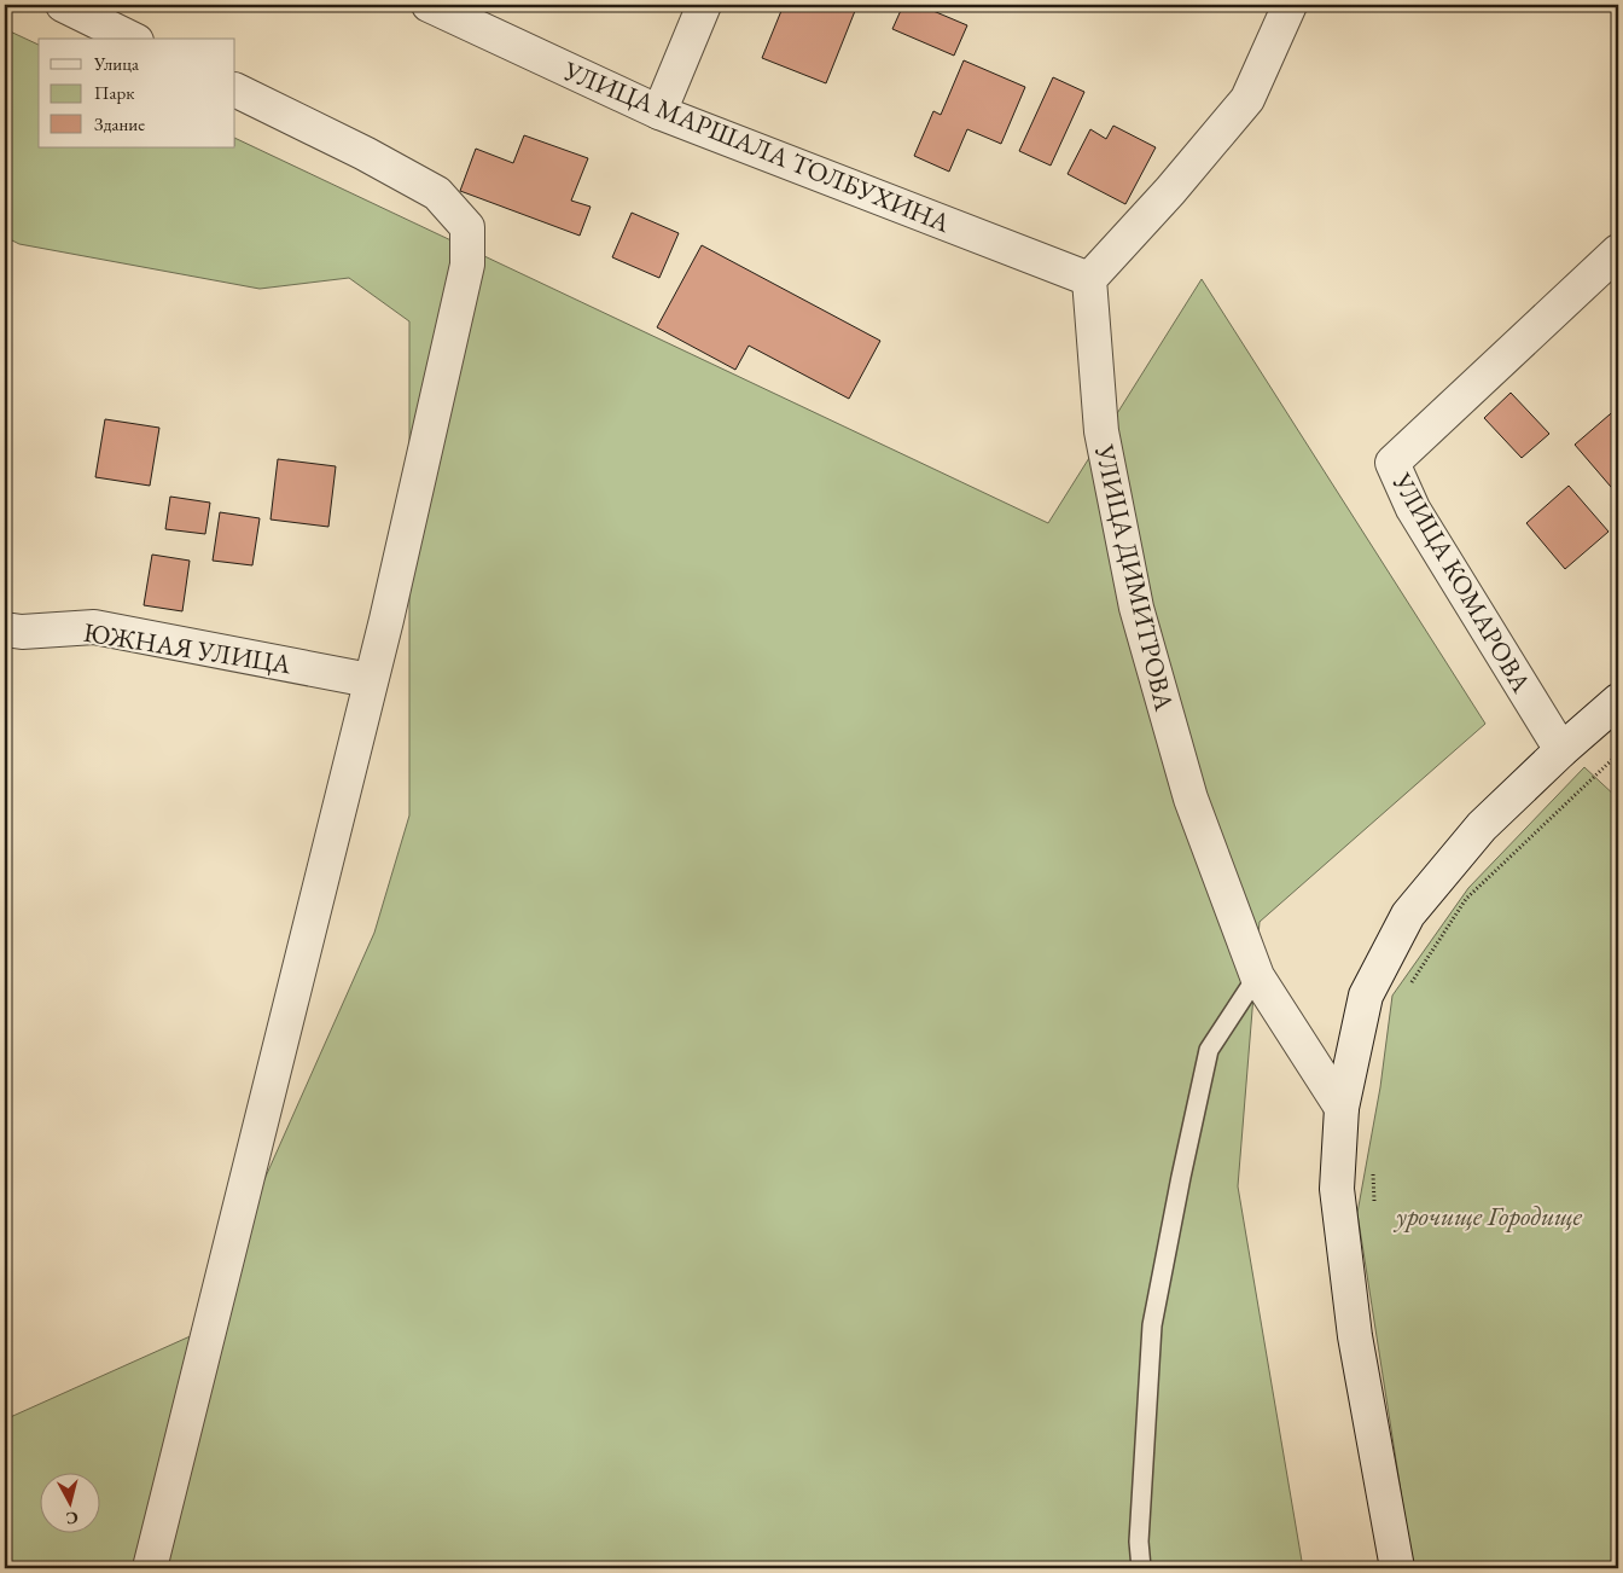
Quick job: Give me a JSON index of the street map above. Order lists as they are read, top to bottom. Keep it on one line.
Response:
{"streets":{"street":["УЛИЦА МАРШАЛА ТОЛБУХИНА","УЛИЦА ДИМИТРОВА","УЛИЦА КОМАРОВА","ЮЖНАЯ УЛИЦА"]},"crossings":[["УЛИЦА МАРШАЛА ТОЛБУХИНА","УЛИЦА ДИМИТРОВА"]],"parks":["урочище Городище"],"legend":["Улица","Парк","Здание"],"north":"bottom"}
